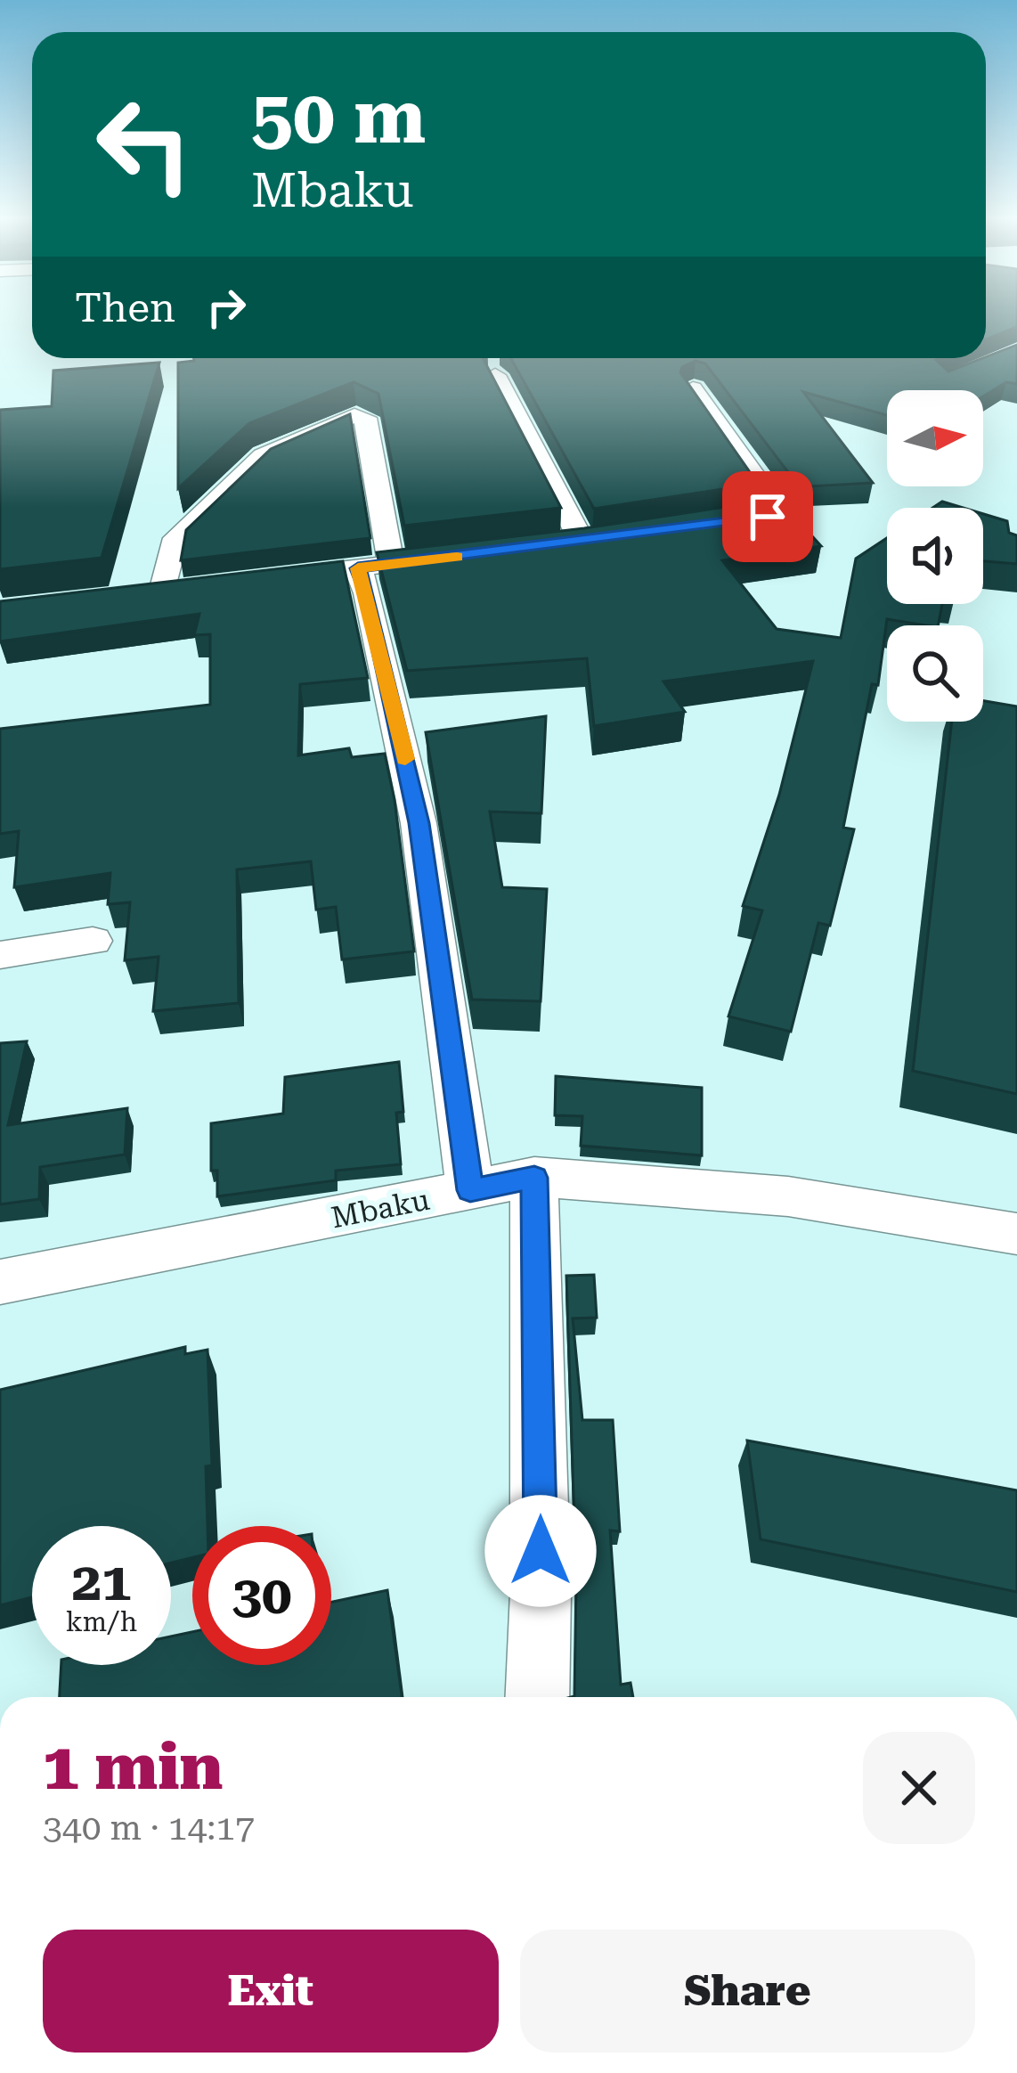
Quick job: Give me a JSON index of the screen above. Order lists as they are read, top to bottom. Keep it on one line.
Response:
{"streets":{"street":["Mbaku"]},"north":"right","page":{"turn":["50 m","Mbaku"],"then":"Then","speed":"21 km/h","limit":"30","heading":["1 min","340 m · 14:17"],"buttons":["Exit","Share"]}}
